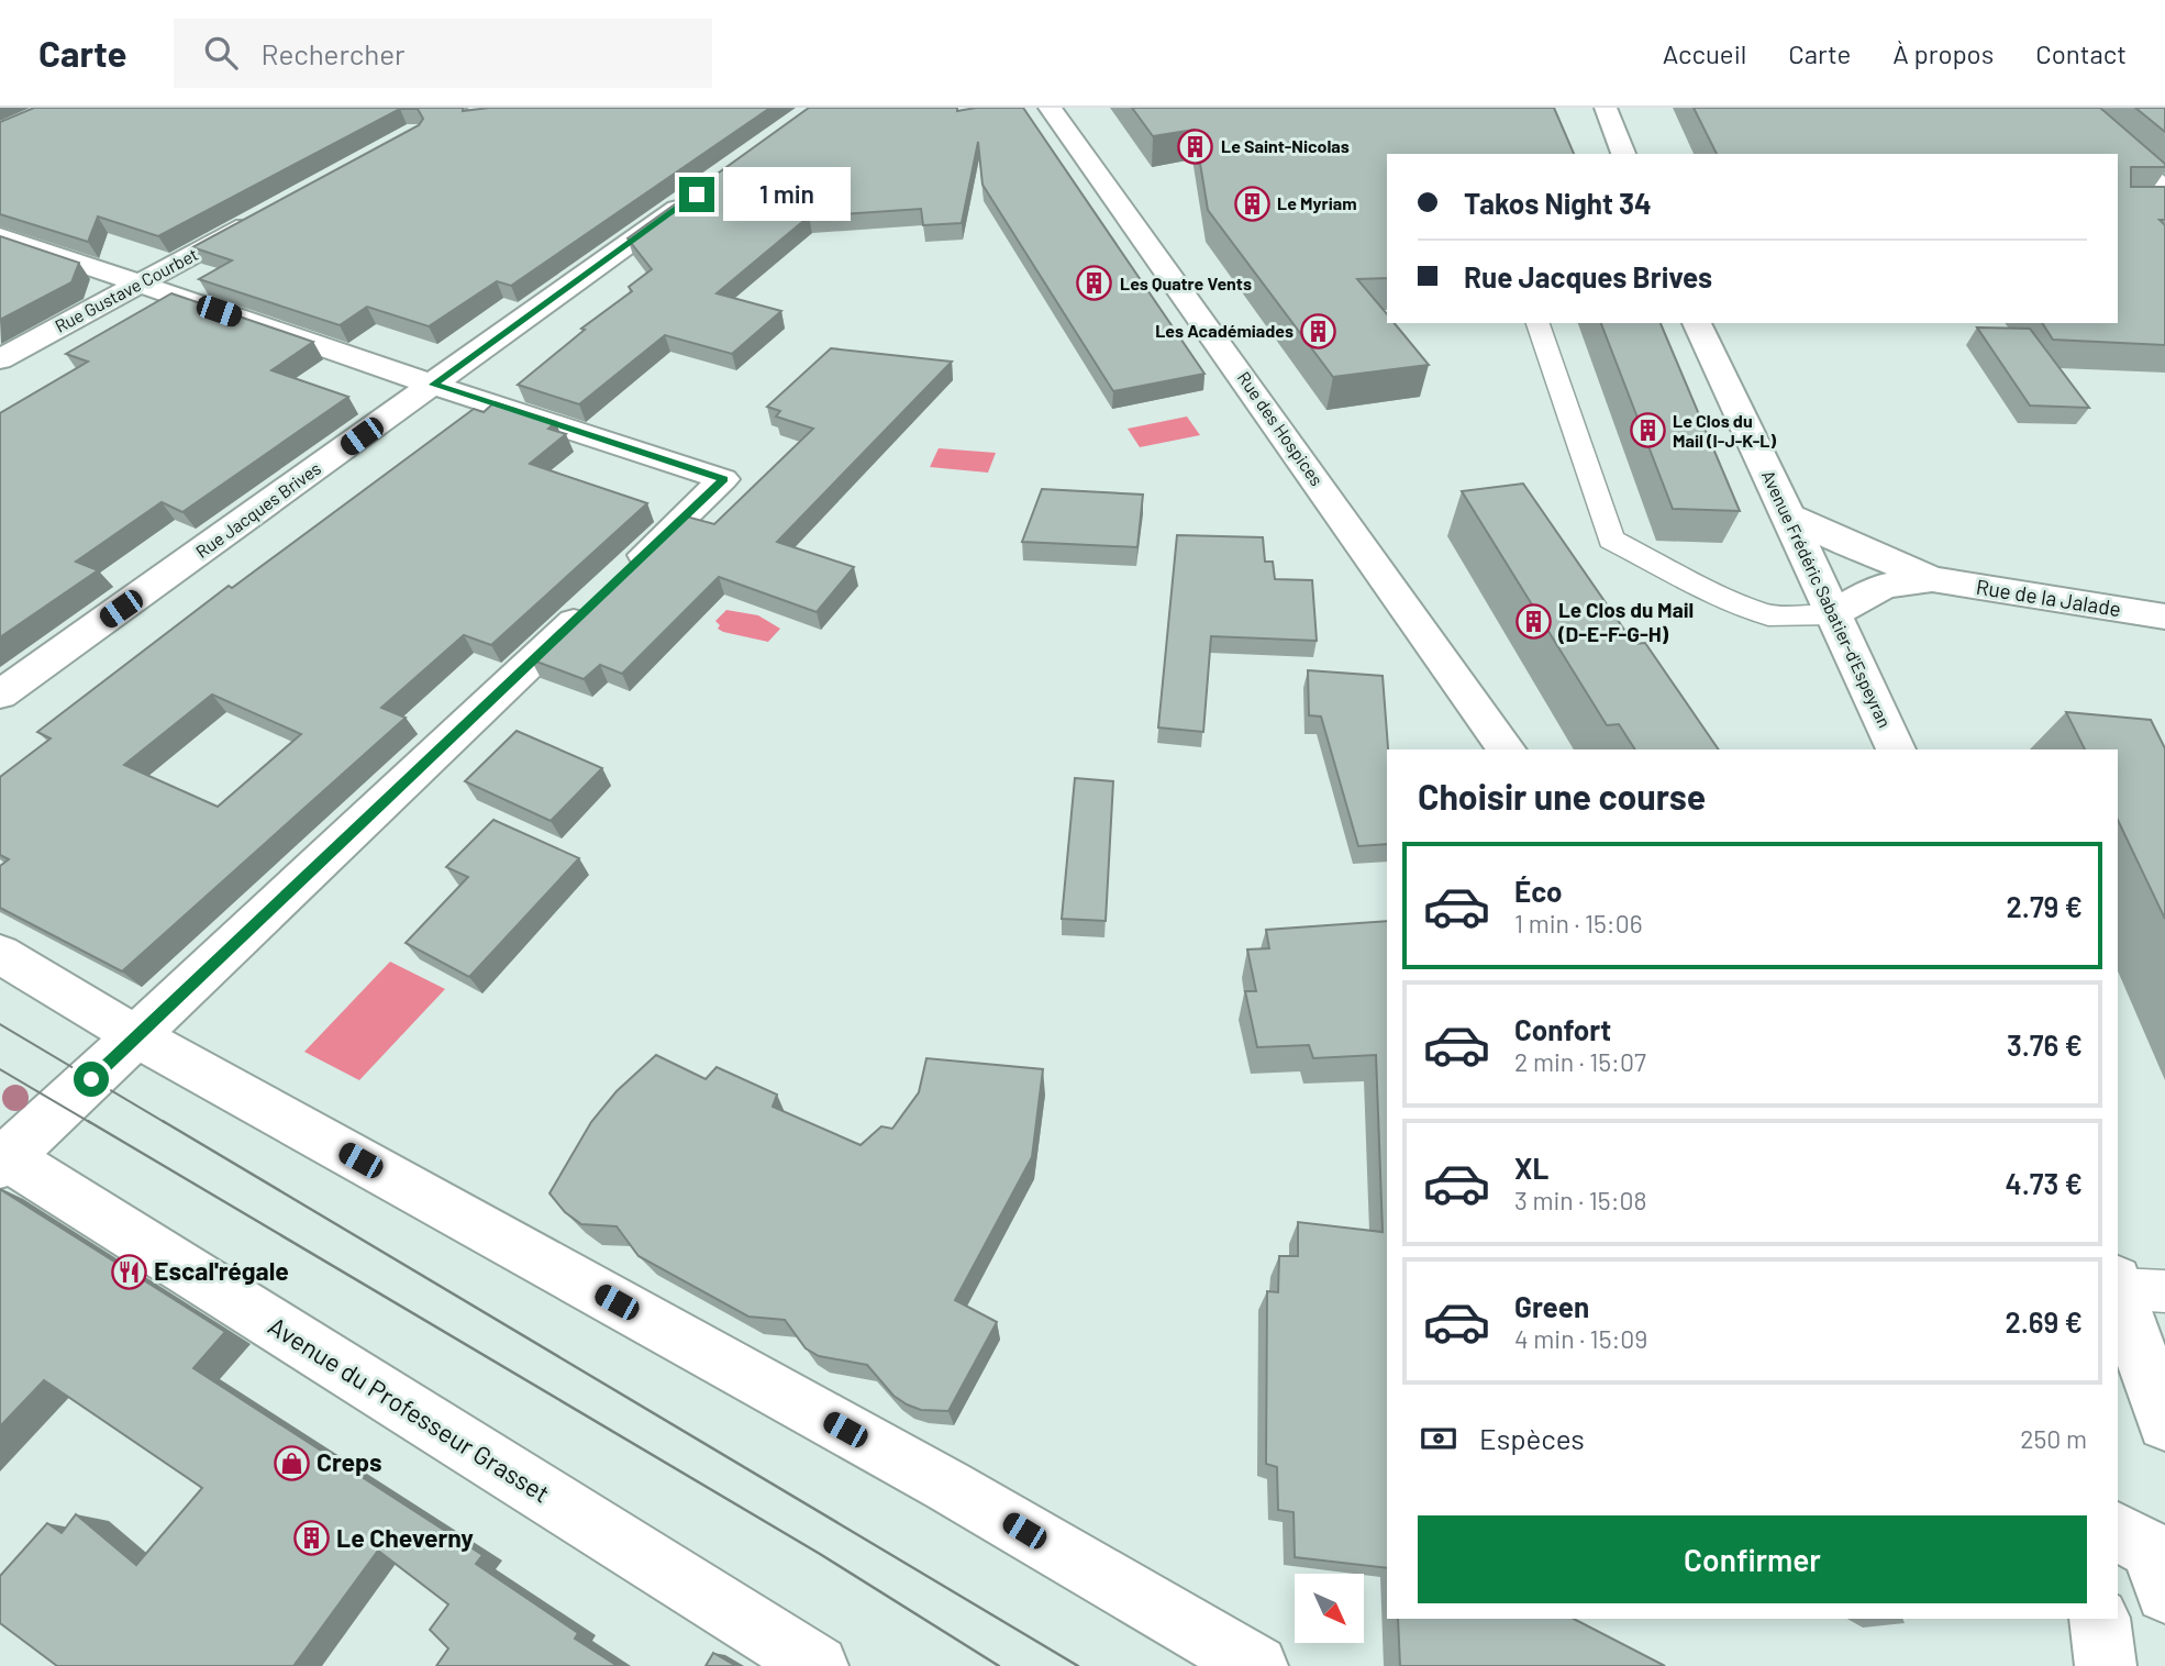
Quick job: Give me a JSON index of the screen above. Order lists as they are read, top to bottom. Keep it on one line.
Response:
{"streets":{"street":["Rue Gustave Courbet","Rue des Hospices","Rue Jacques Brives","Rue de la Jalade","Avenue Frédéric Sabatier-d'Espeyran","Avenue du Professeur Grasset"]},"crossings":[["Rue de la Jalade","Avenue Frédéric Sabatier-d'Espeyran"]],"places":{"building":["Le Saint-Nicolas","Le Myriam","Les Quatre Vents","Les Académiades","Le Clos du Mail (I-J-K-L)","Le Clos du Mail (D-E-F-G-H)","Le Cheverny"],"restaurant":["Escal'régale"],"shop":["Creps"]},"north":"bottom right","page":{"header":"Carte","search":"Rechercher","nav":["Accueil","Carte","À propos","Contact"],"banner":["Takos Night 34","Rue Jacques Brives"],"bubble":"1 min","heading":"Choisir une course","list":[{"name":"Éco","note":"1 min · 15:06","value":"2.79 €"},{"name":"Confort","note":"2 min · 15:07","value":"3.76 €"},{"name":"XL","note":"3 min · 15:08","value":"4.73 €"},{"name":"Green","note":"4 min · 15:09","value":"2.69 €"}],"pay":["Espèces","250 m"],"buttons":"Confirmer"}}
